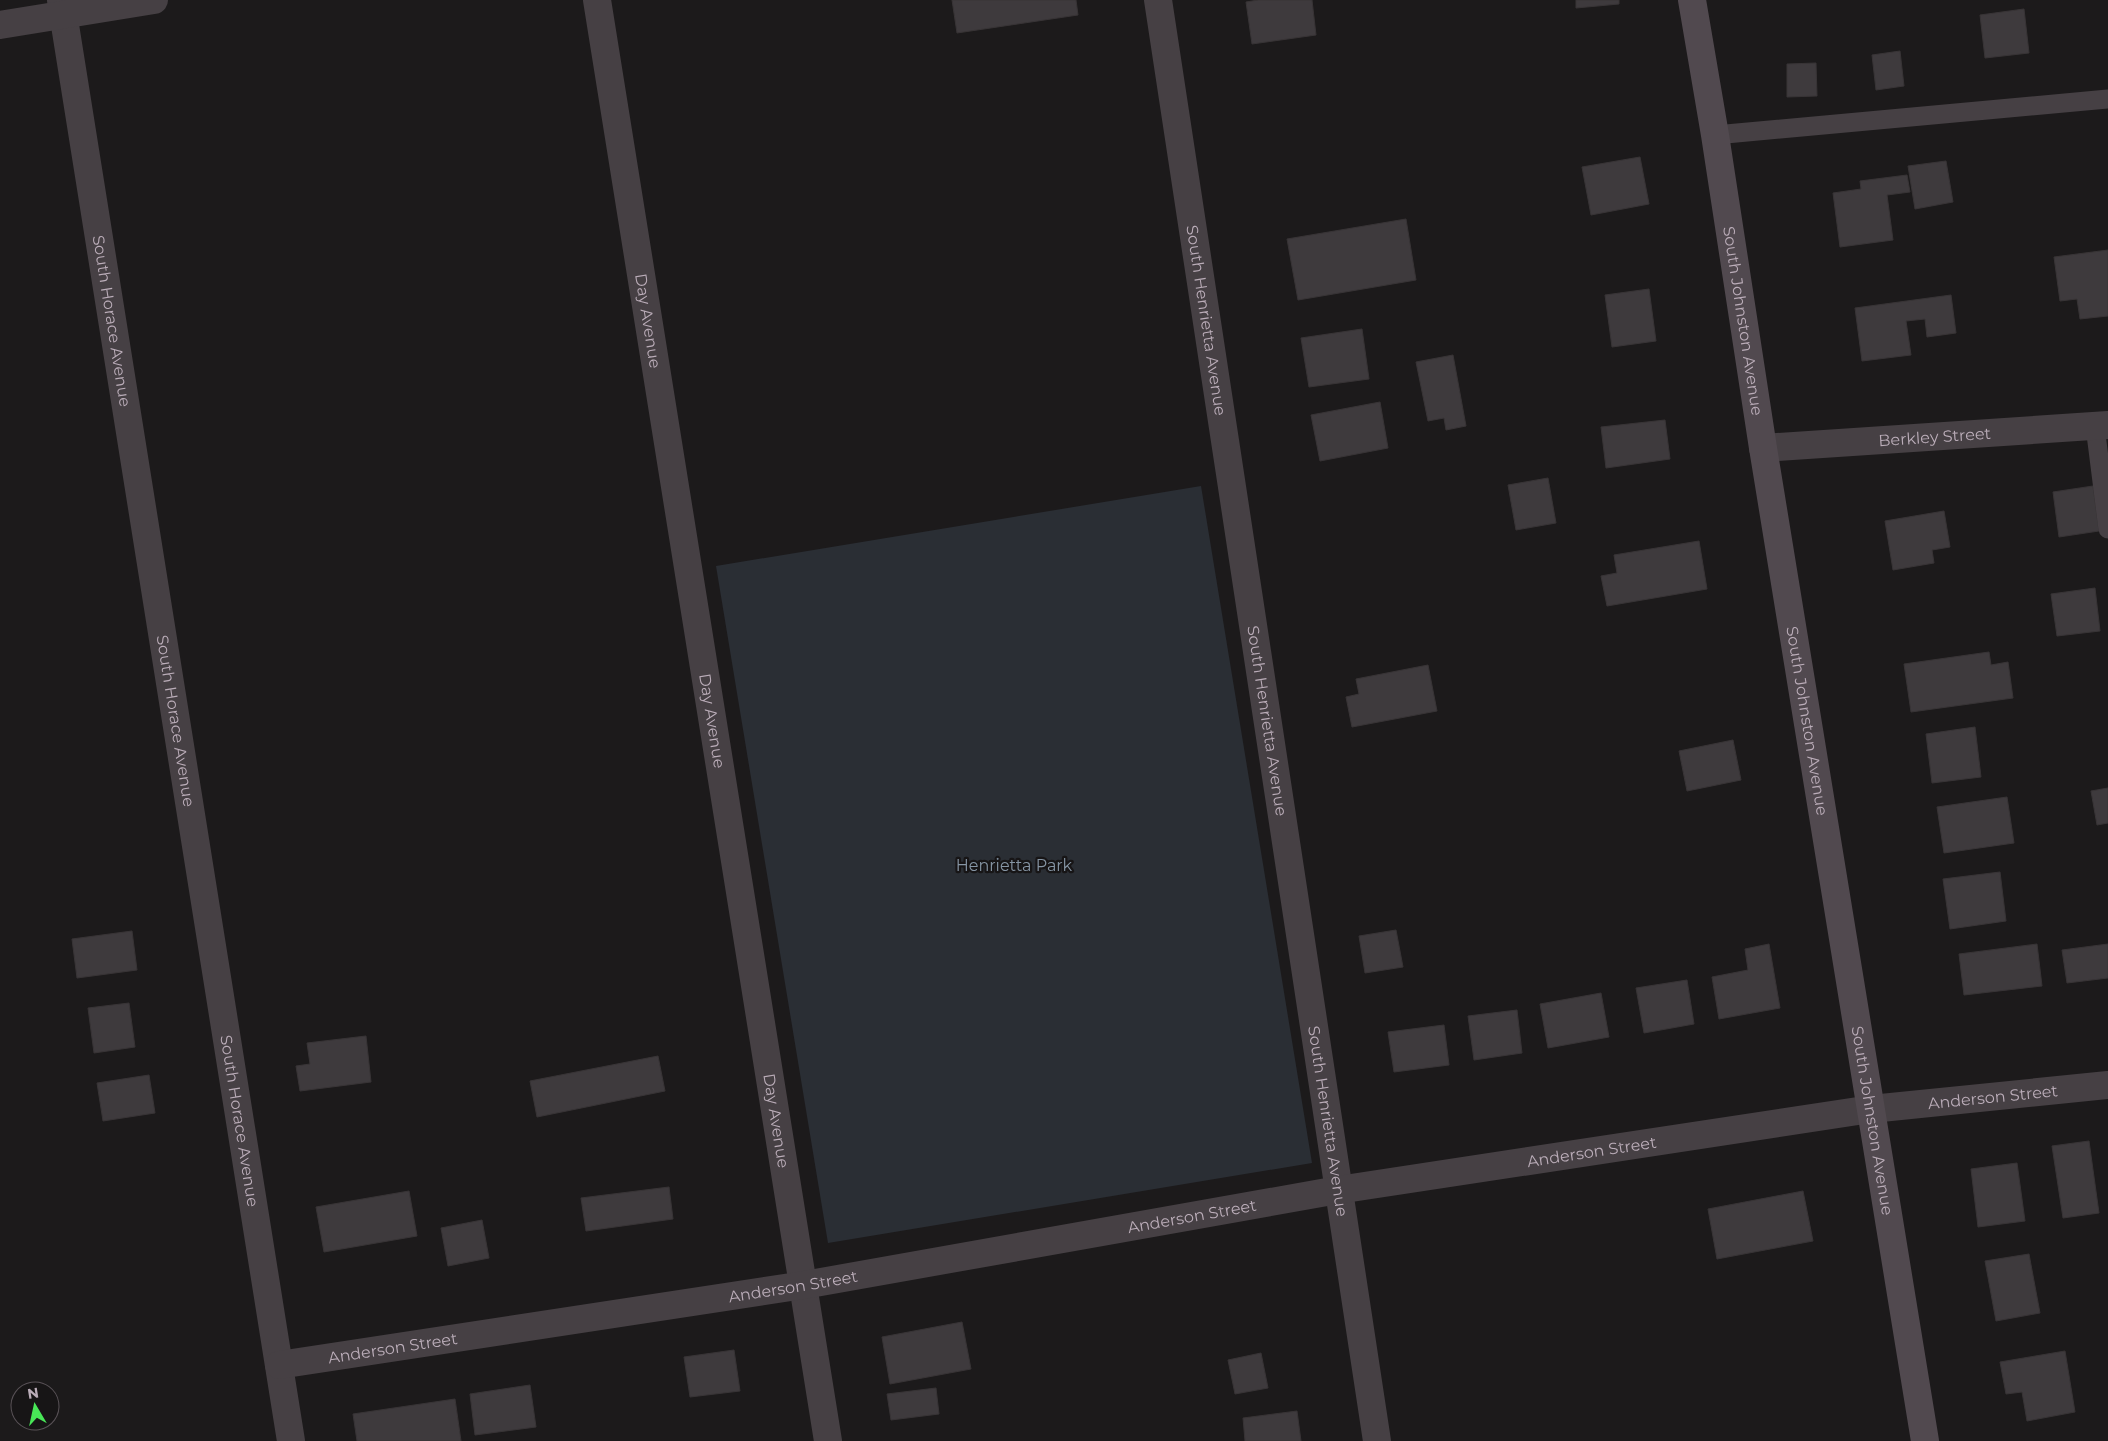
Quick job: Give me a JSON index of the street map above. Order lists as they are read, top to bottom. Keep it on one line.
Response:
{"streets":{"street":["South Henrietta Avenue","South Horace Avenue","Day Avenue","South Johnston Avenue","Berkley Street","Anderson Street"]},"crossings":[["South Henrietta Avenue","Anderson Street"],["South Horace Avenue","Anderson Street"],["Day Avenue","Anderson Street"],["South Johnston Avenue","Berkley Street"],["South Johnston Avenue","Anderson Street"]],"parks":["Henrietta Park"],"north":"top"}
